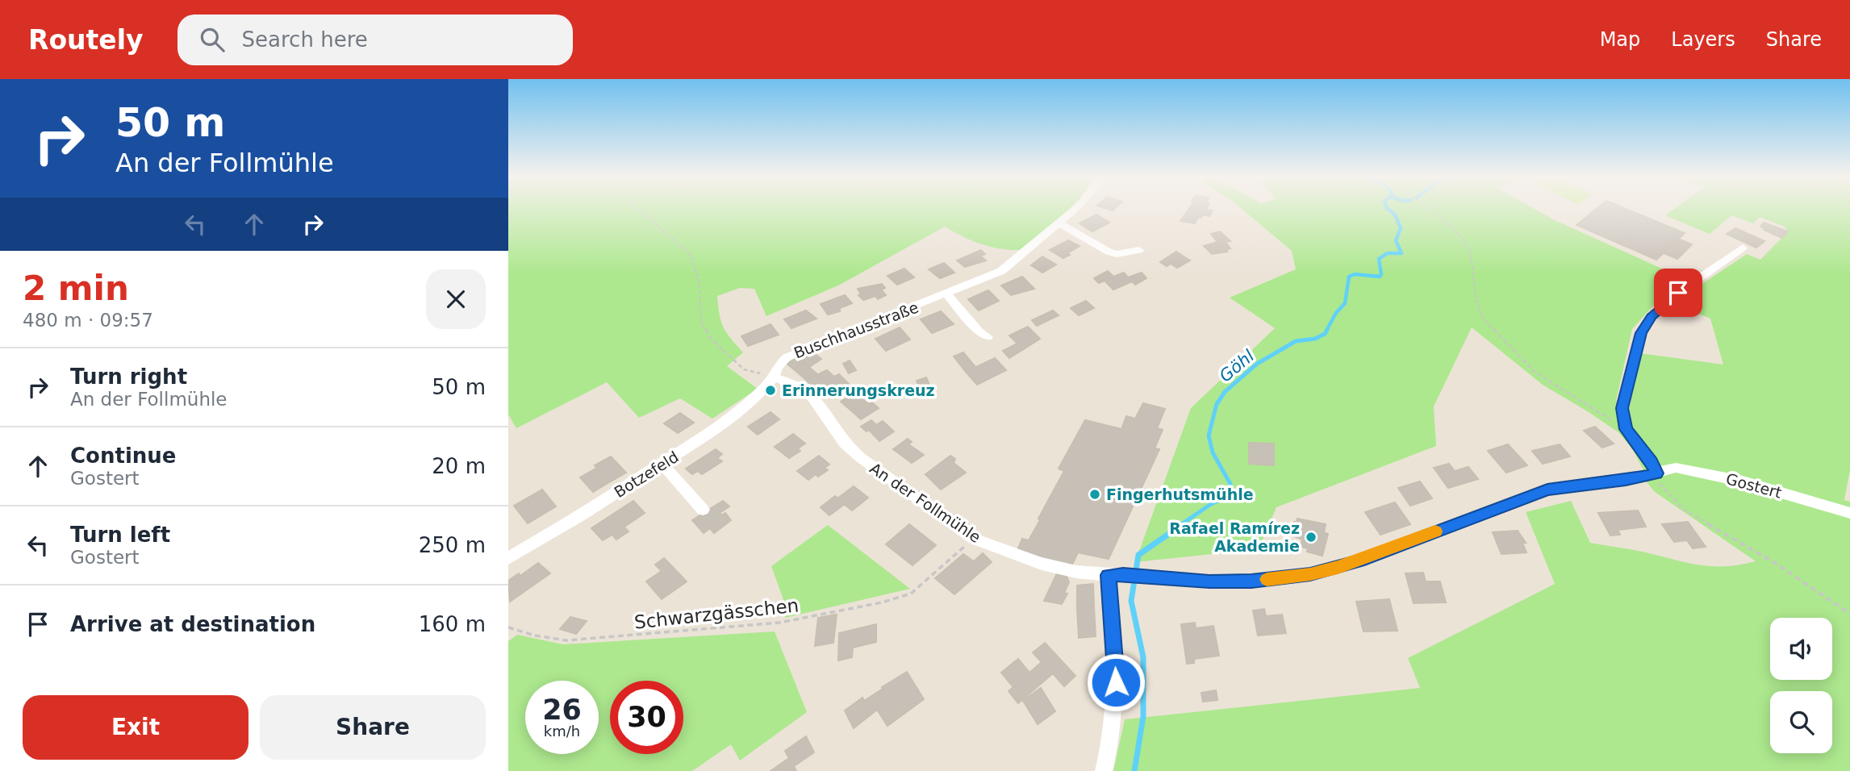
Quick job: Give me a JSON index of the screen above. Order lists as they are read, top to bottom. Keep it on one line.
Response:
{"streets":{"street":["Buschhausstraße","Botzefeld","Gostert","An der Follmühle"],"path":["Schwarzgässchen"]},"crossings":[["Buschhausstraße","Botzefeld"],["Buschhausstraße","An der Follmühle"],["Botzefeld","An der Follmühle"],["Gostert","An der Follmühle"],["An der Follmühle","Schwarzgässchen"]],"water":["Göhl"],"places":["Erinnerungskreuz","Fingerhutsmühle","Rafael Ramírez Akademie"],"page":{"header":"Routely","search":"Search here","nav":["Map","Layers","Share"],"turn":["50 m","An der Follmühle"],"heading":["2 min","480 m · 09:57"],"list":[{"name":"Turn right","note":"An der Follmühle","value":"50 m"},{"name":"Continue","note":"Gostert","value":"20 m"},{"name":"Turn left","note":"Gostert","value":"250 m"},{"name":"Arrive at destination","value":"160 m"}],"speed":"26 km/h","limit":"30","buttons":["Exit","Share"]}}
